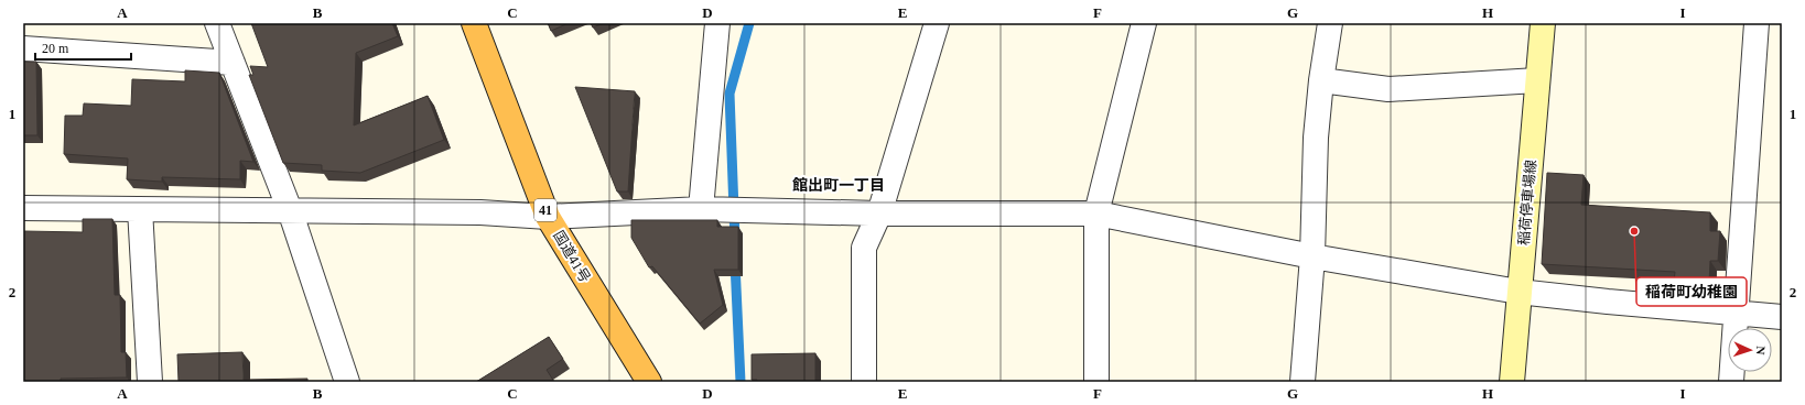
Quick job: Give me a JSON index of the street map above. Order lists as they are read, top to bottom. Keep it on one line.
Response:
{"streets":{"highway":["41","国道41号"],"main road":["稲荷停車場線"]},"districts":["館出町一丁目"],"places":["稲荷町幼稚園"],"scale_bar":"20 m","north":"right","grid":{"columns":["A","B","C","D","E","F","G","H","I"],"rows":["1","2"]}}
